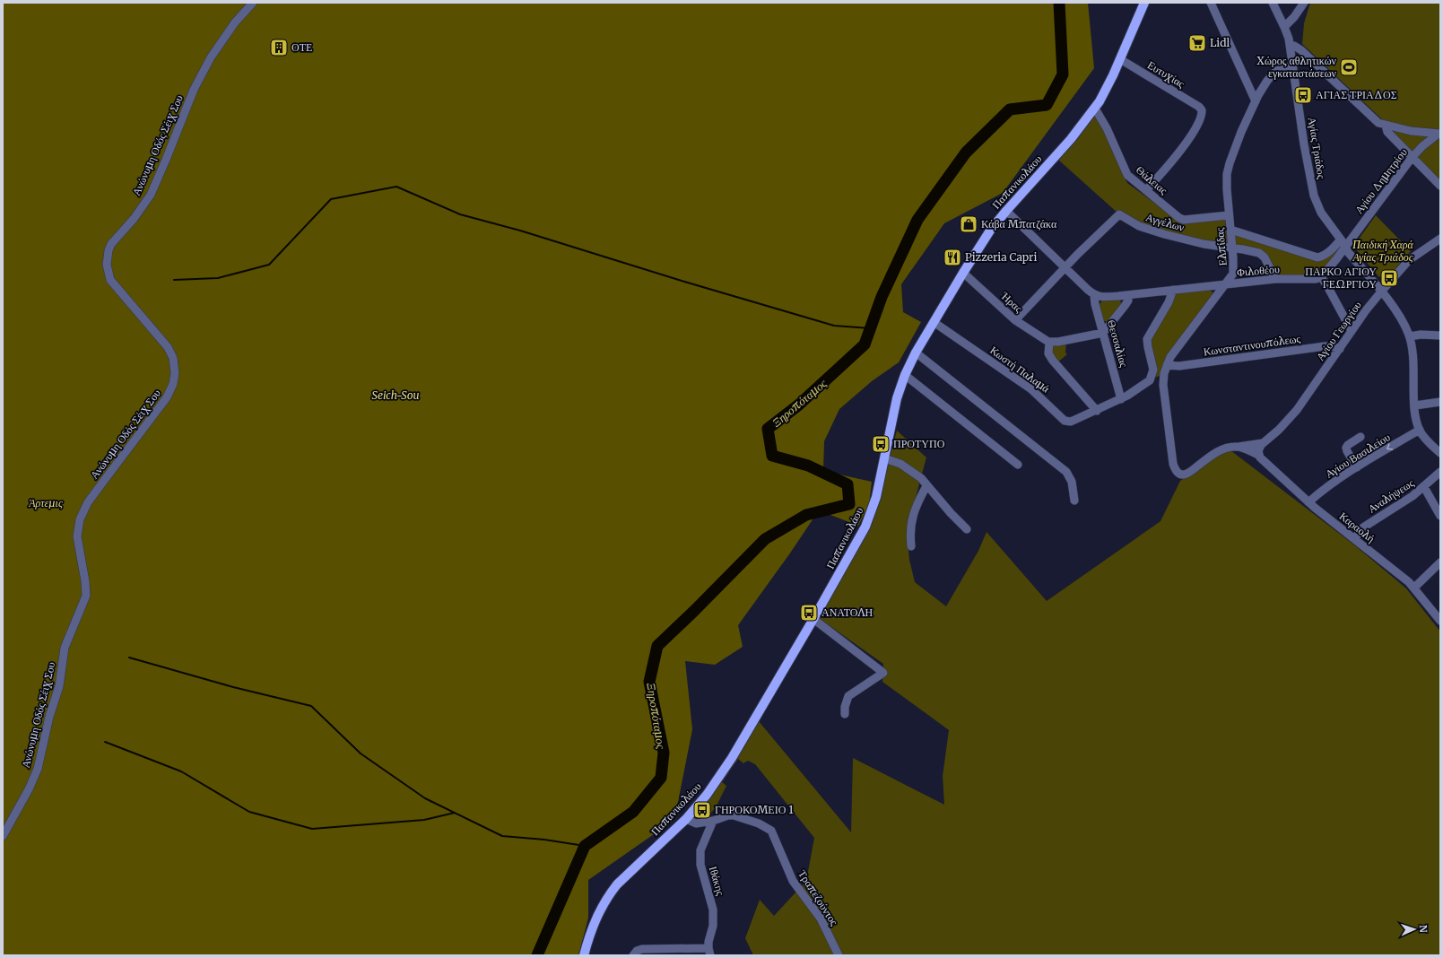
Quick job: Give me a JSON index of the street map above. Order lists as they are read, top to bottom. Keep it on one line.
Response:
{"streets":{"main road":["Παπανικολάου"],"street":["Ευτυχίας","Ανώνυμη Οδός Σέιχ Σου","Αγίας Τριάδος","Θάλειας","Αγίου Δημητρίου","Αγγέλων","Ελπίδας","Φιλοθέου","Ήρας","Αγίου Γεωργίου","Θεσσαλίας","Κωνσταντινουπόλεως","Κωστή Παλαμά","Αγίου Βασιλείου","Αναλήψεως","Καραολή","Ιθάκης","Τραπεζούντος"]},"crossings":[["Ευτυχίας","Θάλειας"],["Ευτυχίας","Παπανικολάου"],["Αγίας Τριάδος","Αγίου Δημητρίου"],["Αγίας Τριάδος","Ελπίδας"],["Αγίας Τριάδος","Αγίου Γεωργίου"],["Αγίας Τριάδος","Αγίου Βασιλείου"],["Θάλειας","Παπανικολάου"],["Θάλειας","Ελπίδας"],["Παπανικολάου","Ήρας"],["Παπανικολάου","Κωστή Παλαμά"],["Αγγέλων","Ελπίδας"],["Αγγέλων","Φιλοθέου"],["Αγγέλων","Ήρας"],["Ελπίδας","Φιλοθέου"],["Ελπίδας","Κωνσταντινουπόλεως"],["Φιλοθέου","Θεσσαλίας"],["Φιλοθέου","Κωστή Παλαμά"],["Αγίου Γεωργίου","Κωνσταντινουπόλεως"],["Αγίου Γεωργίου","Καραολή"],["Θεσσαλίας","Κωστή Παλαμά"],["Αγίου Βασιλείου","Καραολή"],["Αναλήψεως","Καραολή"],["Ιθάκης","Τραπεζούντος"]],"one_way":["Αγίου Βασιλείου"],"water":["Ξηροπόταμος"],"parks":["Παιδική Χαρά Αγίας Τριάδος","Seich-Sou","Άρτεμις"],"places":{"supermarket":["Lidl"],"building":["ΟΤΕ"],"sports":["Χώρος αθλητικών εγκαταστάσεων"],"bus stop":["ΑΓΙΑΣ ΤΡΙΑΔΟΣ","ΠΑΡΚΟ ΑΓΙΟΥ ΓΕΩΡΓΙΟΥ","ΠΡΟΤΥΠΟ","ΑΝΑΤΟΛΗ","ΓΗΡΟΚΟΜΕΙΟ 1"],"shop":["Κάβα Μπατζάκα"],"restaurant":["Pizzeria Capri"]},"north":"right"}
